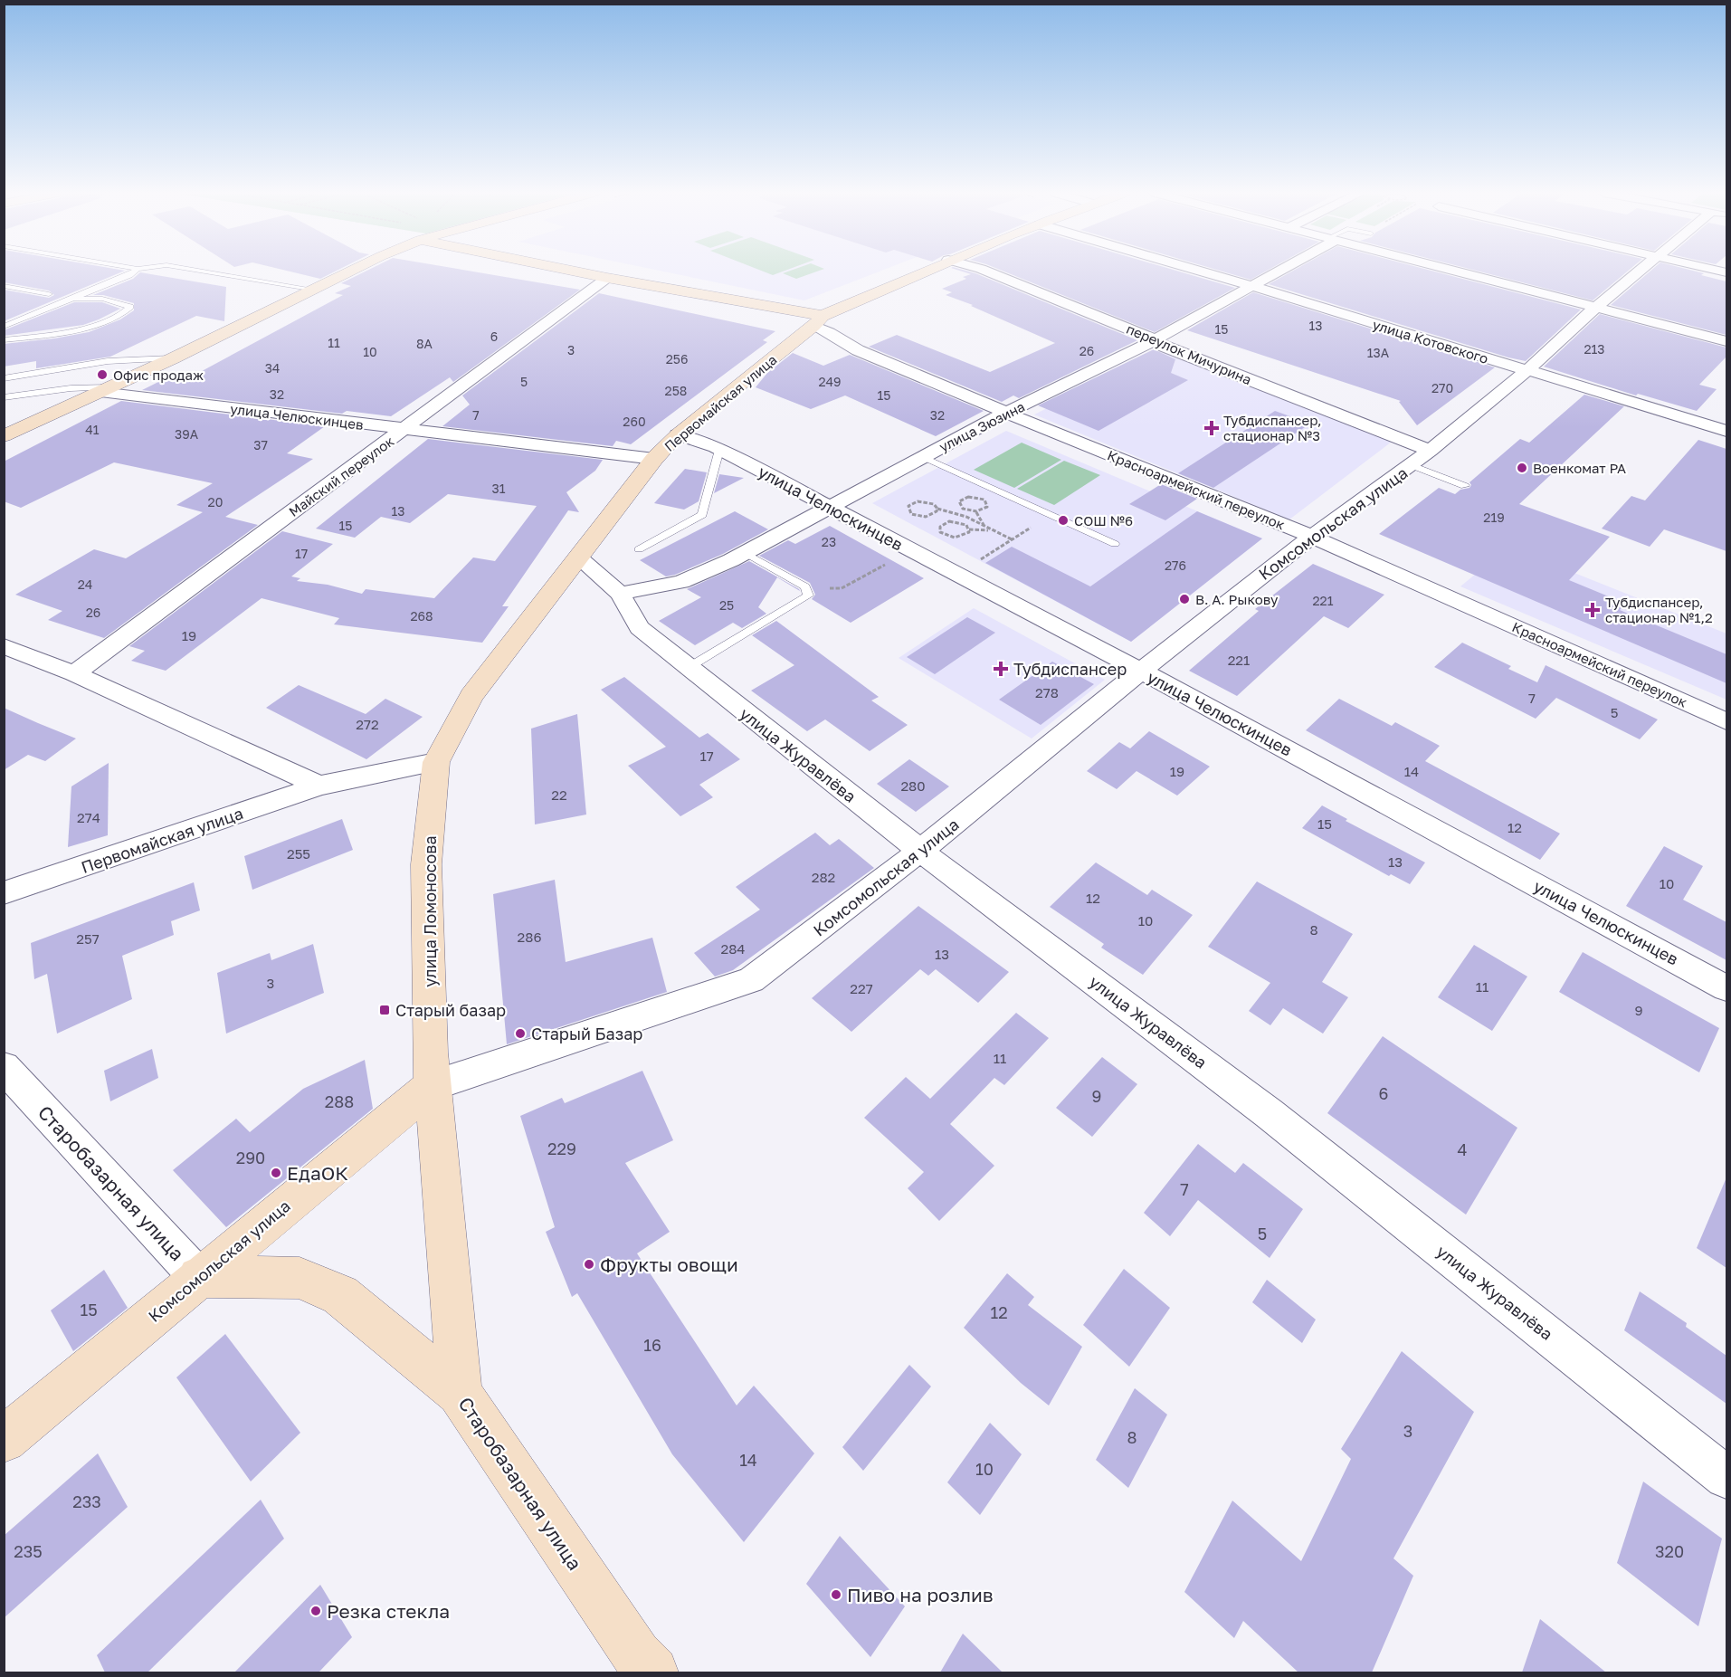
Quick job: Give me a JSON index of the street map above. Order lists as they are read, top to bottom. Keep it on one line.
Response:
{"streets":{"street":["улица Котовского","переулок Мичурина","Первомайская улица","улица Челюскинцев","улица Зюзина","Майский переулок","Красноармейский переулок","Комсомольская улица","улица Журавлёва","улица Ломоносова","Старобазарная улица"]},"crossings":[["улица Котовского","улица Зюзина"],["улица Котовского","Комсомольская улица"],["переулок Мичурина","улица Зюзина"],["переулок Мичурина","Комсомольская улица"],["Первомайская улица","улица Челюскинцев"],["Первомайская улица","Красноармейский переулок"],["Первомайская улица","улица Журавлёва"],["Первомайская улица","улица Ломоносова"],["улица Челюскинцев","улица Зюзина"],["улица Челюскинцев","Майский переулок"],["улица Челюскинцев","Комсомольская улица"],["улица Зюзина","Красноармейский переулок"],["улица Зюзина","улица Журавлёва"],["Майский переулок","Красноармейский переулок"],["Красноармейский переулок","Комсомольская улица"],["Комсомольская улица","улица Журавлёва"],["Комсомольская улица","улица Ломоносова"],["Комсомольская улица","Старобазарная улица"],["улица Ломоносова","Старобазарная улица"]],"places":{"other":["Офис продаж","Военкомат РА","СОШ №6","В. А. Рыкову","Старый Базар","ЕдаОК","Фрукты овощи","Пиво на розлив","Резка стекла"],"health":["Тубдиспансер, стационар №3","Тубдиспансер, стационар №1,2","Тубдиспансер"],"transit":["Старый базар"]},"house_numbers":["13","15","6","11","8А","213","3","26","10","13А","256","34","5","249","270","258","32","15","7","32","260","41","39А","37","31","20","13","219","15","23","17","276","24","221","25","26","268","19","221","278","7","5","272","17","19","14","280","22","274","15","12","255","13","282","10","12","10","8","286","257","284","13","3","11","227","9","11","6","9","288","229","4","290","7","5","15","12","16","3","8","14","10","233","235","320"]}
